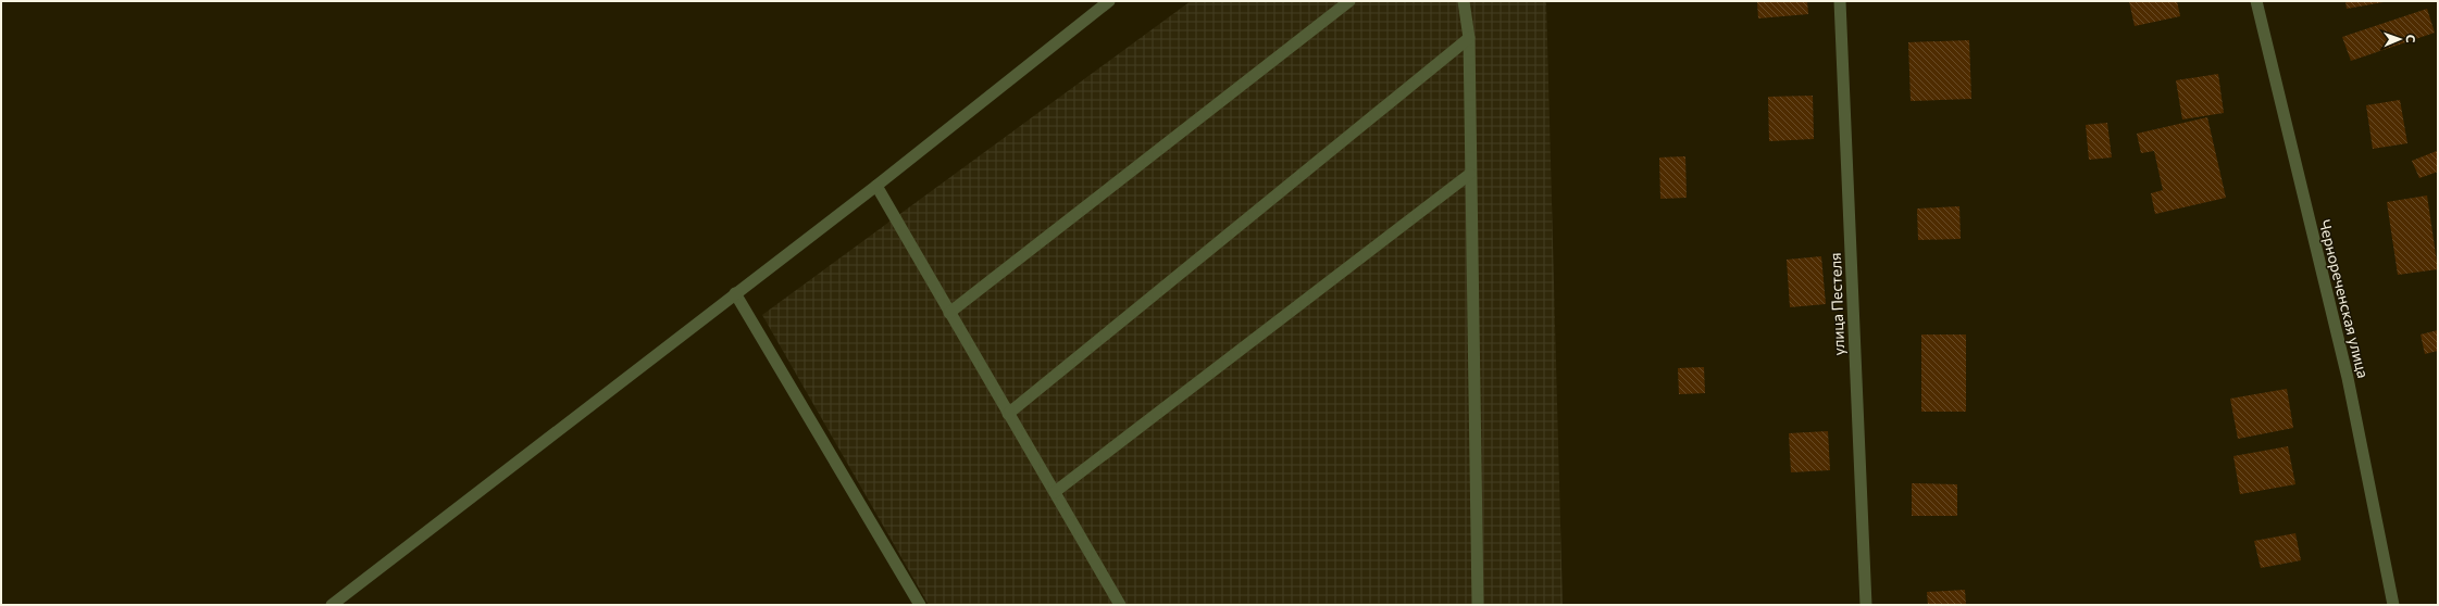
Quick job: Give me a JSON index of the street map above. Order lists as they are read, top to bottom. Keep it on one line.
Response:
{"streets":{"street":["Чернореченская улица","улица Пестеля"]},"north":"right"}
